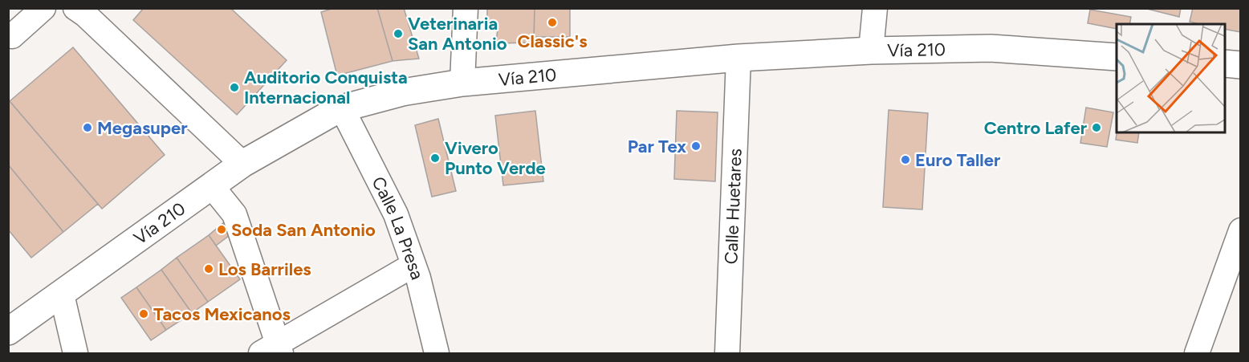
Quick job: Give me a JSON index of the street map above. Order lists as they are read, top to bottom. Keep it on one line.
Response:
{"streets":{"main road":["Vía 210"],"street":["Calle Huetares","Calle La Presa"]},"crossings":[["Vía 210","Calle Huetares"],["Vía 210","Calle La Presa"]],"places":["Classic's","Veterinaria San Antonio","Auditorio Conquista Internacional","Megasuper","Centro Lafer","Par Tex","Vivero Punto Verde","Euro Taller","Soda San Antonio","Los Barriles","Tacos Mexicanos"]}
